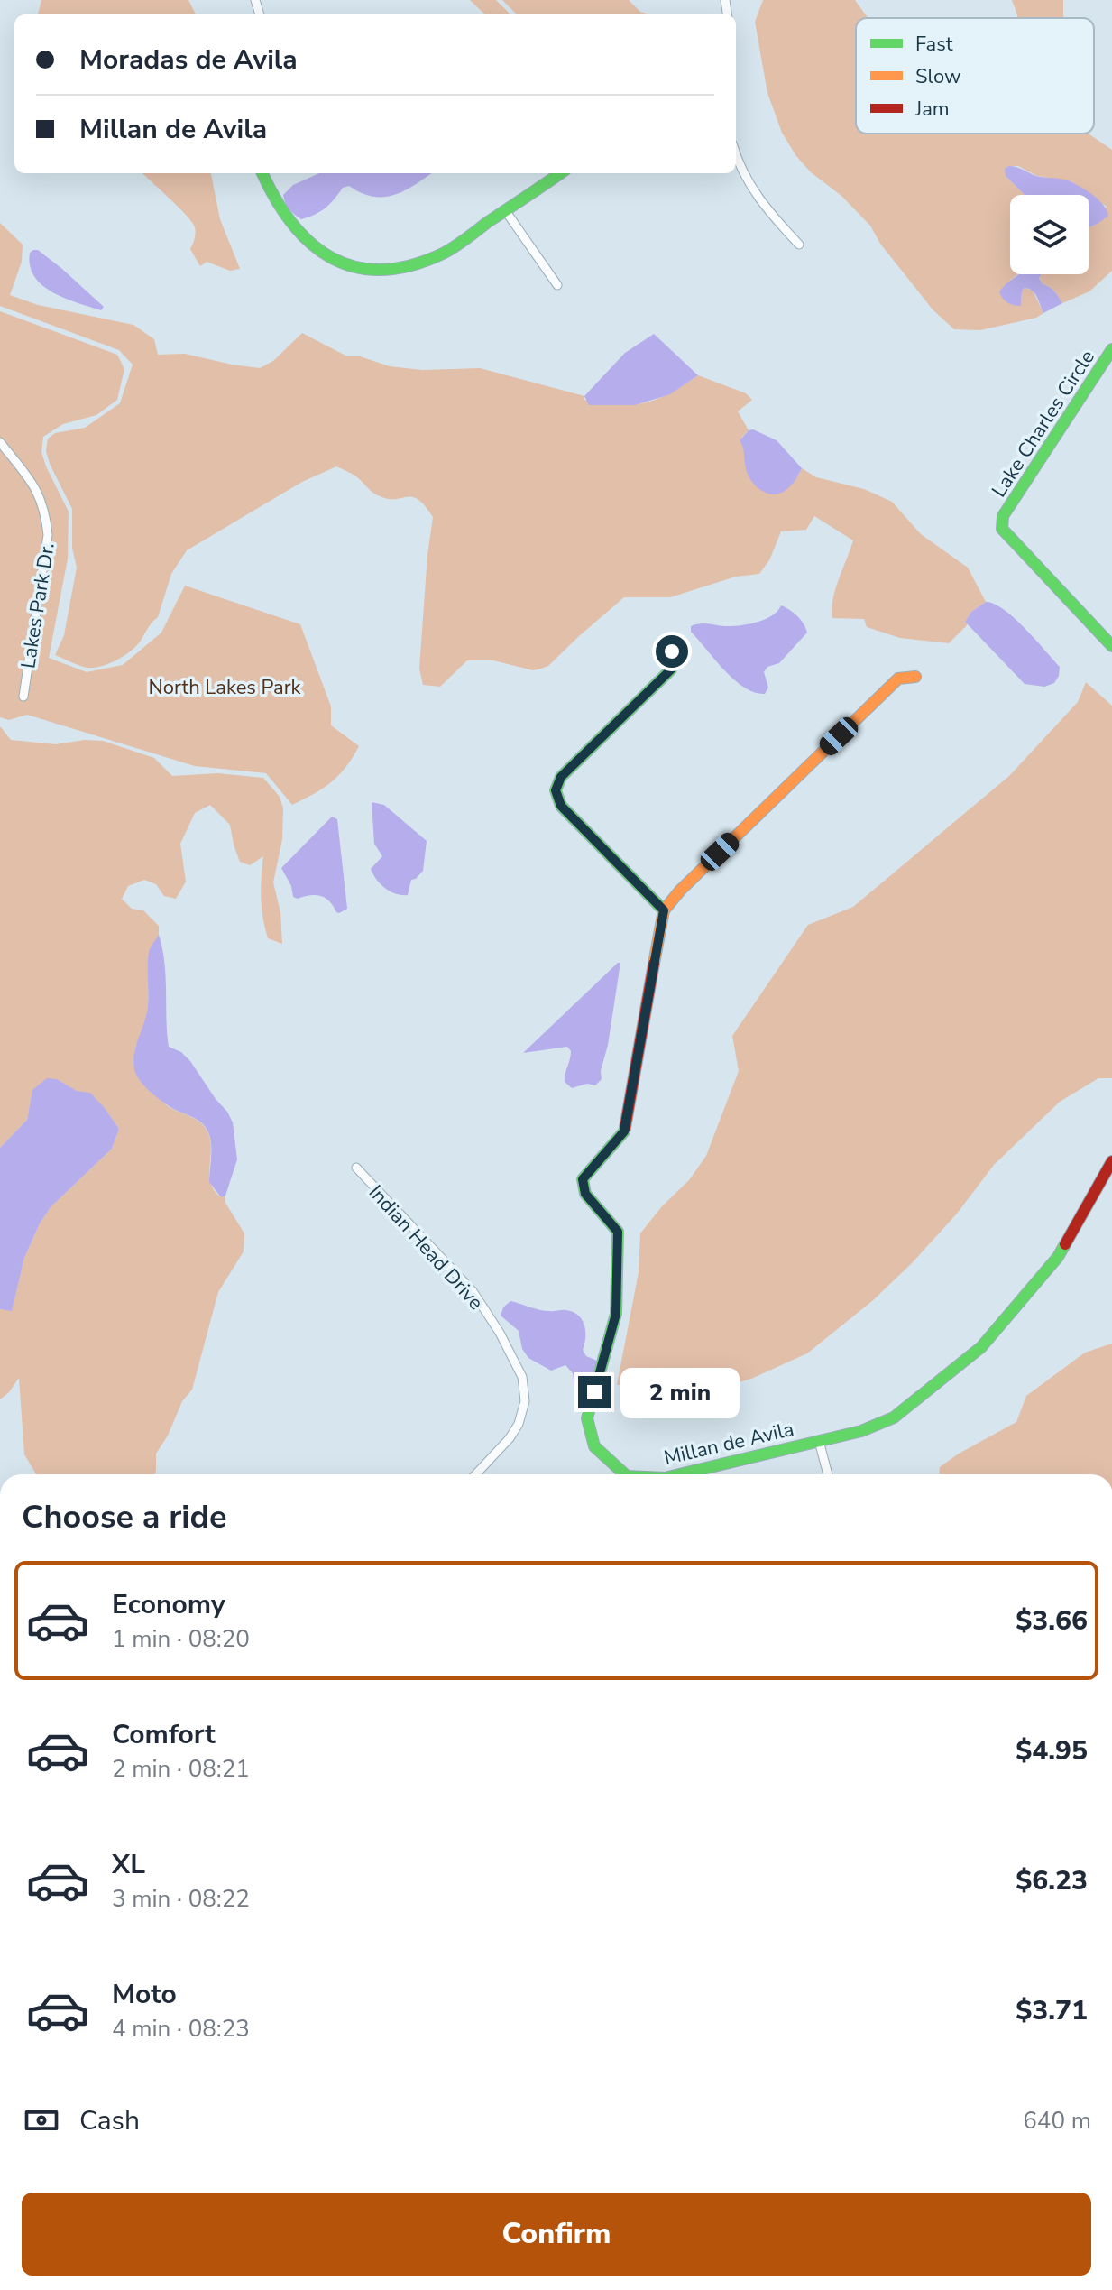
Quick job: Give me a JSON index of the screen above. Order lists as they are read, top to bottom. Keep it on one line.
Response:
{"streets":{"street":["Lake Charles Circle","Lakes Park Dr.","Indian Head Drive","Millan de Avila"]},"parks":["North Lakes Park"],"legend":["Fast","Slow","Jam"],"page":{"banner":["Moradas de Avila","Millan de Avila"],"bubble":"2 min","heading":"Choose a ride","list":[{"name":"Economy","note":"1 min · 08:20","value":"$3.66"},{"name":"Comfort","note":"2 min · 08:21","value":"$4.95"},{"name":"XL","note":"3 min · 08:22","value":"$6.23"},{"name":"Moto","note":"4 min · 08:23","value":"$3.71"}],"pay":["Cash","640 m"],"buttons":"Confirm"}}
